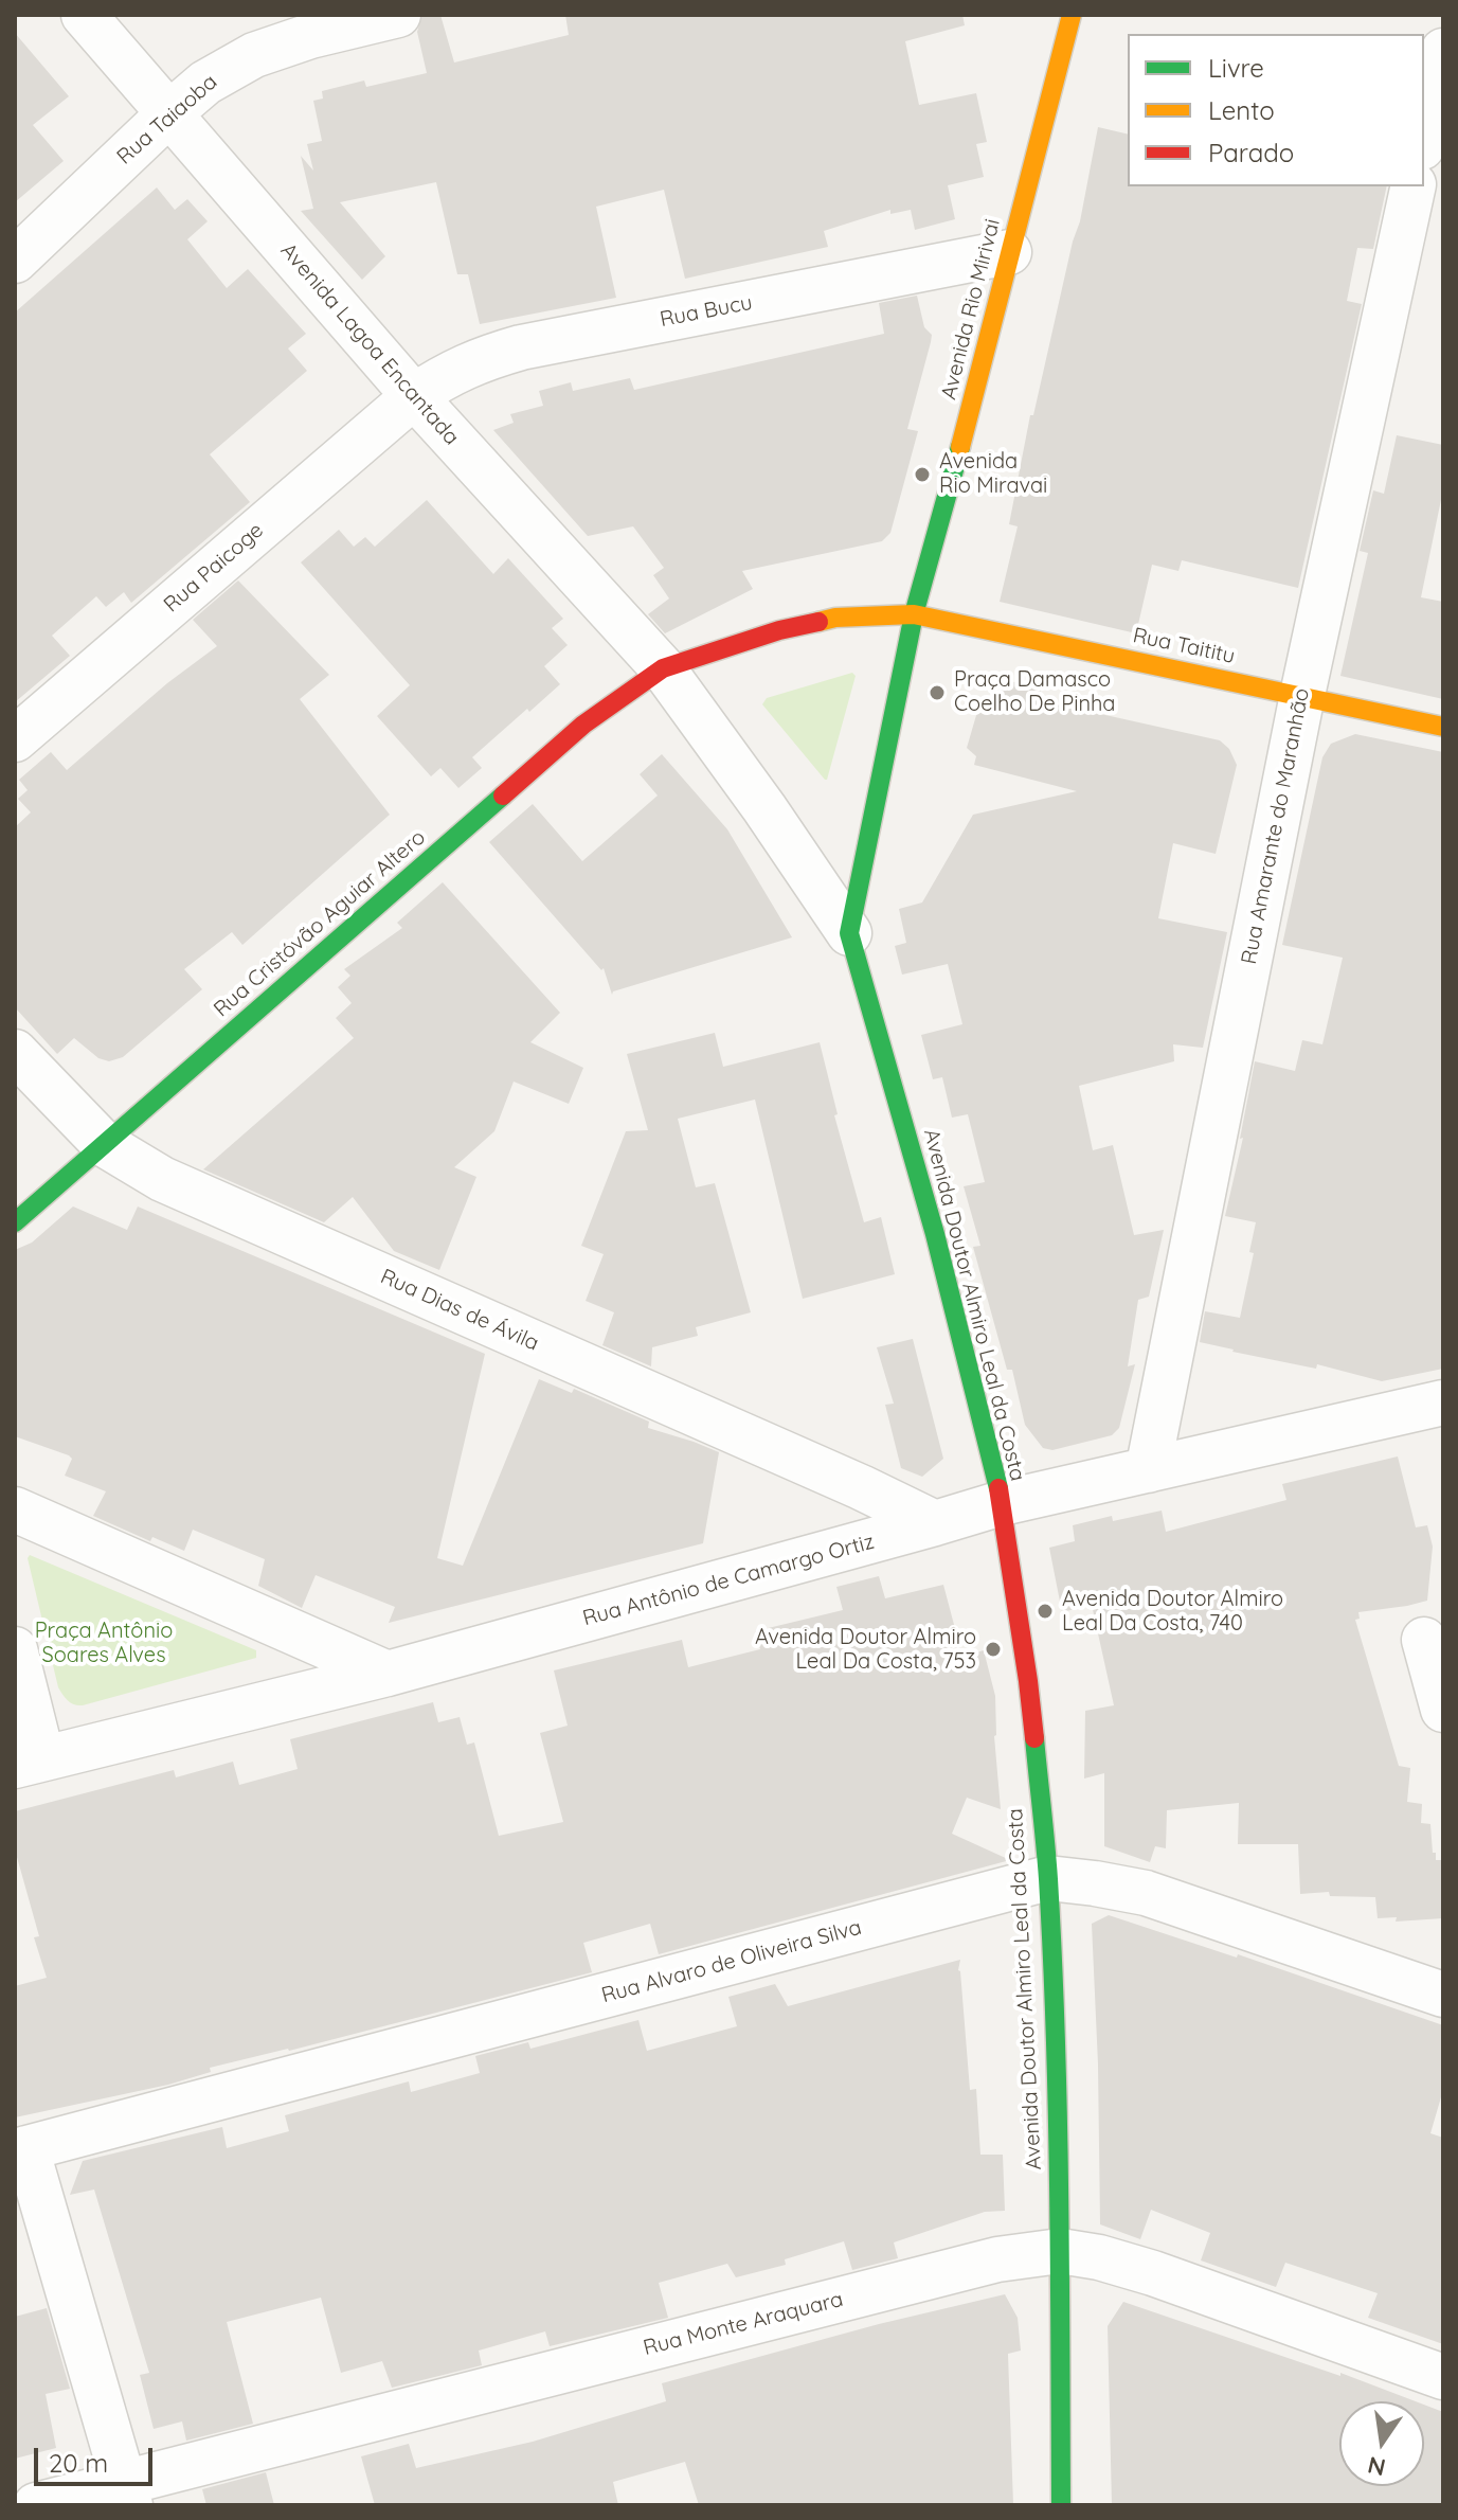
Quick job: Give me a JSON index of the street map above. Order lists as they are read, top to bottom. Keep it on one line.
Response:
{"streets":{"street":["Rua Taiaoba","Avenida Rio Mirivai","Rua Bucu","Avenida Lagoa Encantada","Rua Paicoge","Rua Taititu","Rua Amarante do Maranhão","Rua Cristóvão Aguiar Altero","Avenida Doutor Almiro Leal da Costa","Rua Dias de Ávila","Rua Antônio de Camargo Ortiz","Rua Alvaro de Oliveira Silva","Rua Monte Araquara"]},"crossings":[["Rua Taiaoba","Avenida Lagoa Encantada"],["Avenida Rio Mirivai","Rua Bucu"],["Avenida Rio Mirivai","Avenida Lagoa Encantada"],["Avenida Rio Mirivai","Rua Taititu"],["Avenida Rio Mirivai","Avenida Doutor Almiro Leal da Costa"],["Rua Bucu","Avenida Lagoa Encantada"],["Rua Bucu","Rua Paicoge"],["Avenida Lagoa Encantada","Rua Paicoge"],["Avenida Lagoa Encantada","Rua Taititu"],["Avenida Lagoa Encantada","Rua Cristóvão Aguiar Altero"],["Avenida Lagoa Encantada","Avenida Doutor Almiro Leal da Costa"],["Rua Taititu","Rua Amarante do Maranhão"],["Rua Taititu","Rua Cristóvão Aguiar Altero"],["Rua Amarante do Maranhão","Rua Antônio de Camargo Ortiz"],["Rua Cristóvão Aguiar Altero","Rua Dias de Ávila"],["Avenida Doutor Almiro Leal da Costa","Rua Antônio de Camargo Ortiz"],["Avenida Doutor Almiro Leal da Costa","Rua Alvaro de Oliveira Silva"],["Avenida Doutor Almiro Leal da Costa","Rua Monte Araquara"],["Rua Dias de Ávila","Rua Antônio de Camargo Ortiz"]],"parks":["Praça Antônio Soares Alves"],"places":["Avenida Rio Miravai","Praça Damasco Coelho De Pinha","Avenida Doutor Almiro Leal Da Costa, 740","Avenida Doutor Almiro Leal Da Costa, 753"],"legend":["Livre","Lento","Parado"],"scale_bar":"20 m","north":"bottom"}
